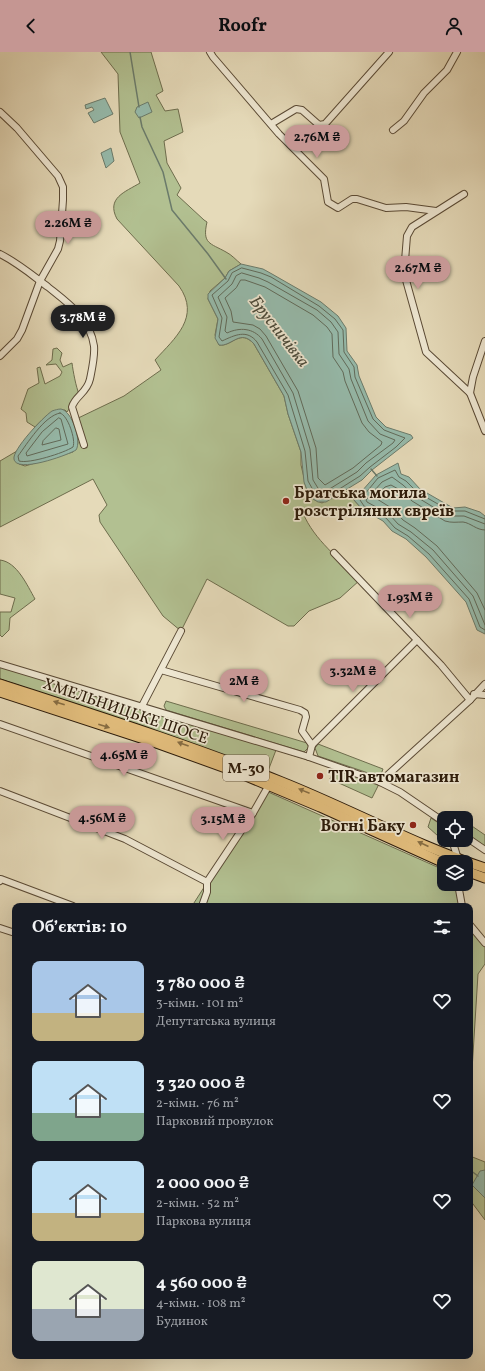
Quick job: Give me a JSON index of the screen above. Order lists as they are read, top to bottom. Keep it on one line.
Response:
{"streets":{"highway":["ХМЕЛЬНИЦЬКЕ ШОСЕ","М-30"]},"water":["Брусничівка"],"places":["Братська могила розстріляних євреїв","TIR автомагазин","Вогні Баку"],"page":{"header":"Roofr","price":["2.76M ₴","2.26M ₴","2.67M ₴","3.78M ₴","1.93M ₴","3.32M ₴","2M ₴","4.65M ₴","4.56M ₴","3.15M ₴"],"heading":"Об’єктів: 10","list":[{"name":"3 780 000 ₴","note":"3-кімн. · 101 m² · Депутатська вулиця"},{"name":"3 320 000 ₴","note":"2-кімн. · 76 m² · Парковий провулок"},{"name":"2 000 000 ₴","note":"2-кімн. · 52 m² · Паркова вулиця"},{"name":"4 560 000 ₴","note":"4-кімн. · 108 m² · Будинок"}]}}
